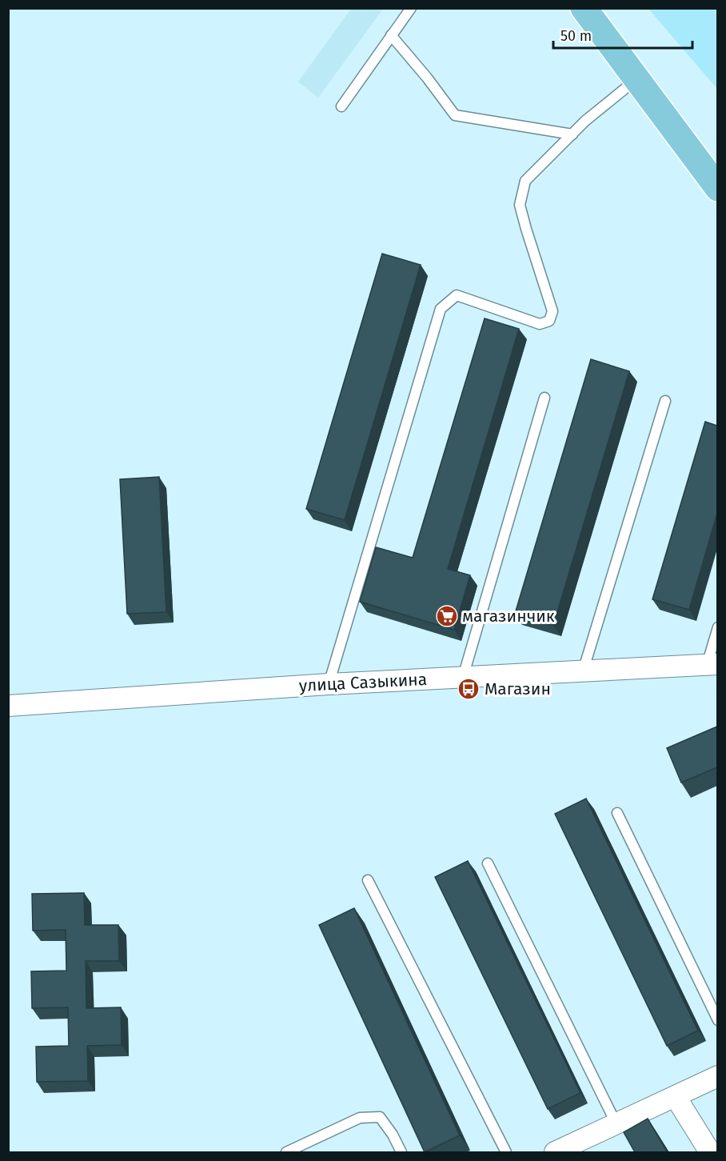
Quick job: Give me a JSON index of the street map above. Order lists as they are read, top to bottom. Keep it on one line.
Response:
{"streets":{"street":["улица Сазыкина"]},"places":{"supermarket":["магазинчик"],"bus stop":["Магазин"]},"scale_bar":"50 m"}
